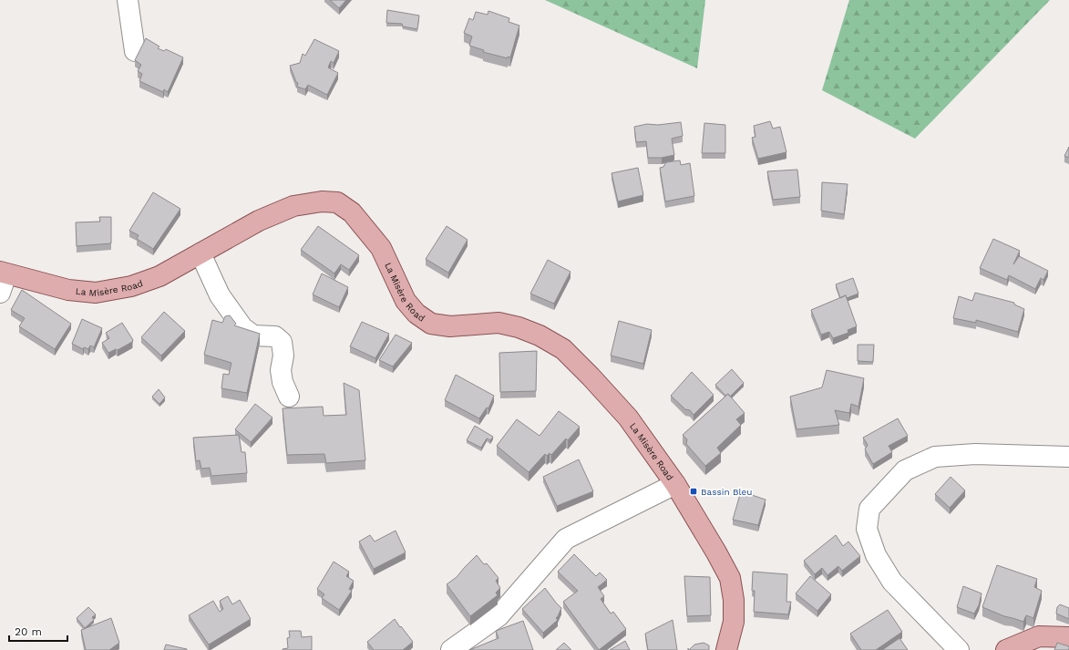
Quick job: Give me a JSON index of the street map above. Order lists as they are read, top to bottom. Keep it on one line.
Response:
{"streets":{"main road":["La Misère Road"]},"places":{"transit":["Bassin Bleu"]},"scale_bar":"20 m"}
